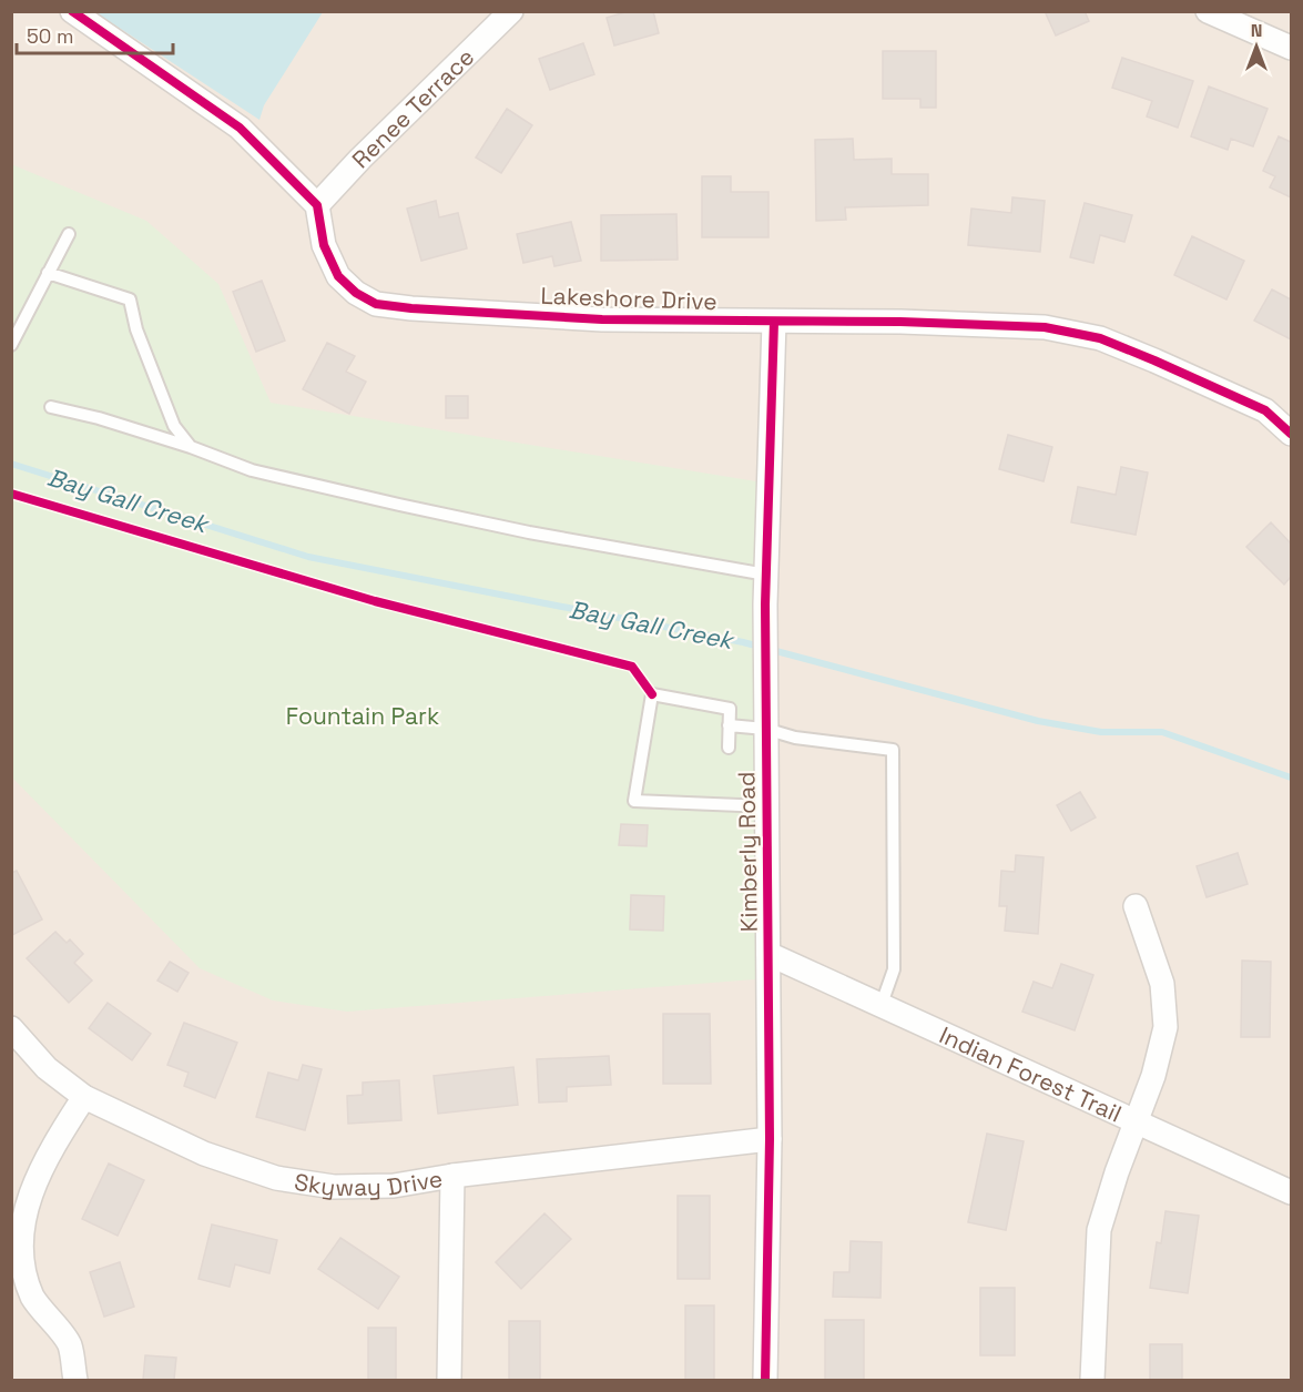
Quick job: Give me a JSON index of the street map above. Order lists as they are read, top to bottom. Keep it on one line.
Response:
{"streets":{"street":["Renee Terrace","Lakeshore Drive","Kimberly Road","Indian Forest Trail","Skyway Drive"]},"crossings":[["Renee Terrace","Lakeshore Drive"],["Lakeshore Drive","Kimberly Road"],["Kimberly Road","Indian Forest Trail"],["Kimberly Road","Skyway Drive"]],"water":["Bay Gall Creek"],"parks":["Fountain Park"],"scale_bar":"50 m","north":"top"}
